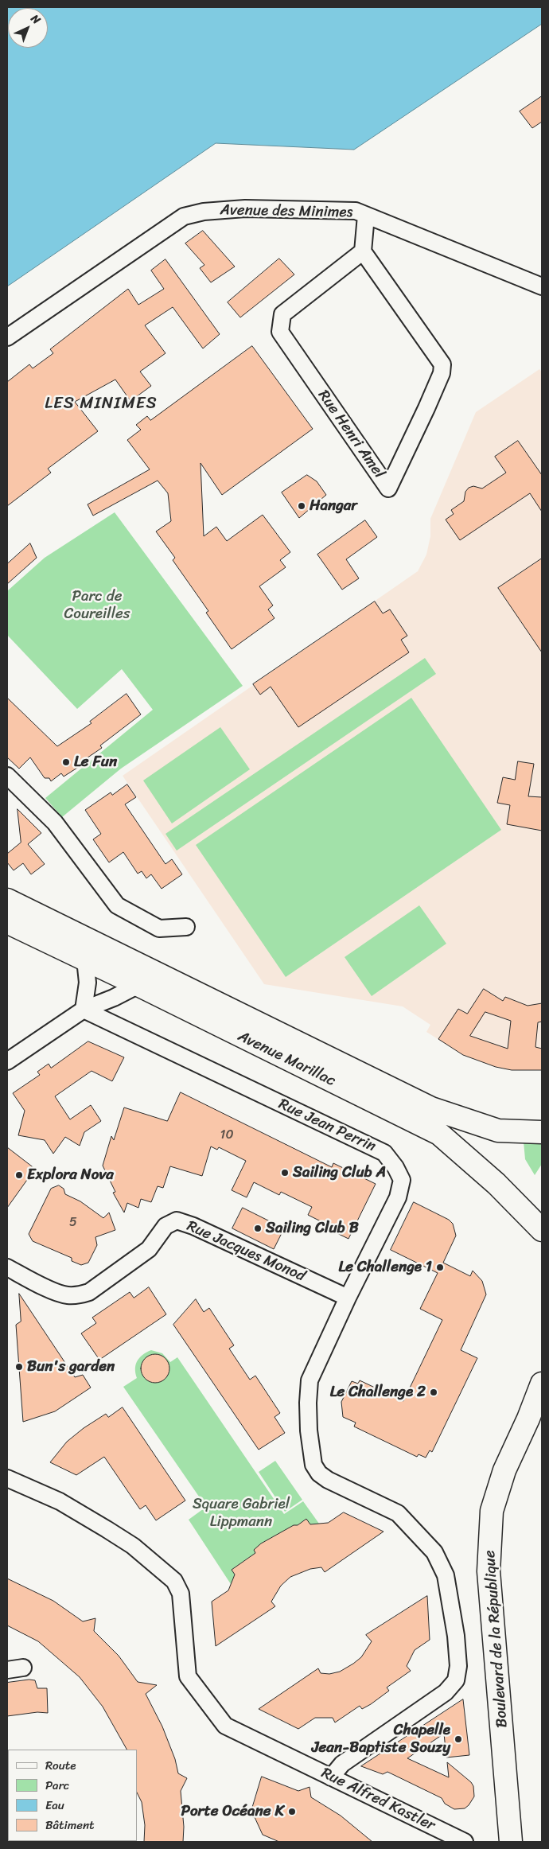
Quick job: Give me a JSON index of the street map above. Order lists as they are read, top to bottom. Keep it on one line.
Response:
{"streets":{"street":["Avenue des Minimes","Rue Henri Amel","Avenue Marillac","Rue Jean Perrin","Rue Jacques Monod","Boulevard de la République","Rue Alfred Kastler"]},"crossings":[["Rue Jean Perrin","Rue Jacques Monod"],["Rue Jean Perrin","Rue Alfred Kastler"]],"districts":["LES MINIMES"],"parks":["Parc de Coureilles","Square Gabriel Lippmann"],"places":["Hangar","Le Fun","Sailing Club A","Explora Nova","Sailing Club B","Le Challenge 1","Bun's garden","Le Challenge 2","Chapelle Jean-Baptiste Souzy","Porte Océane K"],"house_numbers":["10","5"],"legend":["Route","Parc","Eau","Bâtiment"],"north":"top right"}
